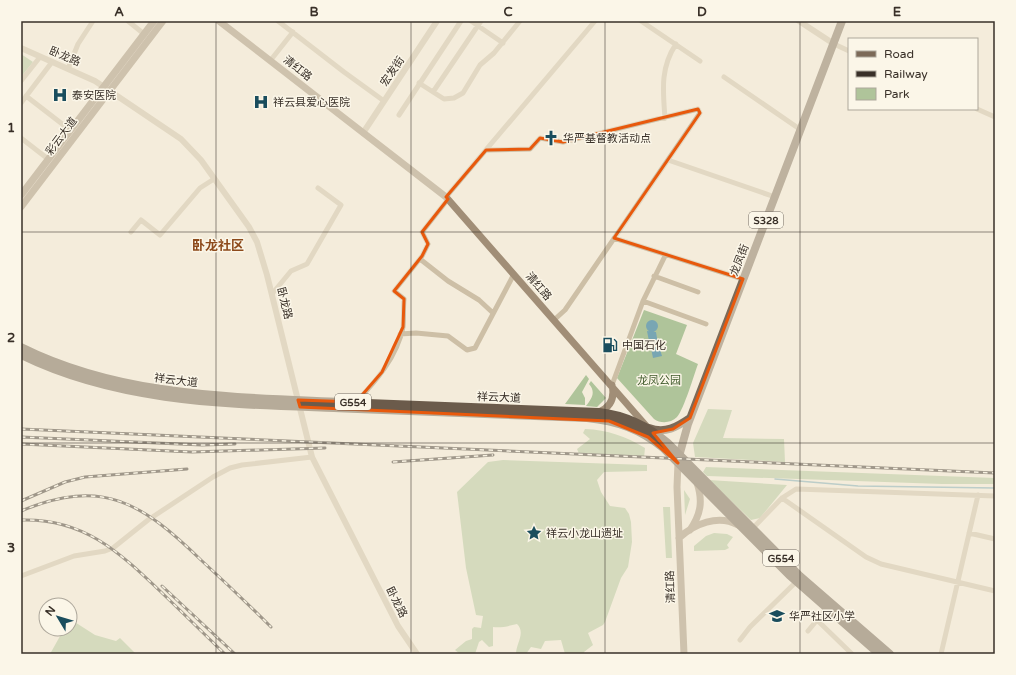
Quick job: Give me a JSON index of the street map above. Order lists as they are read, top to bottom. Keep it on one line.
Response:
{"streets":{"highway":["祥云大道","G554"],"main road":["清红路","彩云大道","S328","龙凤街"],"street":["卧龙路","宏发街"]},"crossings":[["卧龙路","彩云大道"],["卧龙路","祥云大道"],["清红路","宏发街"],["清红路","龙凤街"],["清红路","祥云大道"],["龙凤街","祥云大道"]],"districts":["卧龙社区"],"parks":["龙凤公园"],"places":{"hospital":["泰安医院","祥云县爱心医院"],"church":["华严基督教活动点"],"fuel station":["中国石化"],"place":["祥云小龙山遗址"],"school or university":["华严社区小学"]},"legend":["Road","Railway","Park"],"north":"top left","grid":{"columns":["A","B","C","D","E"],"rows":["1","2","3"]}}
